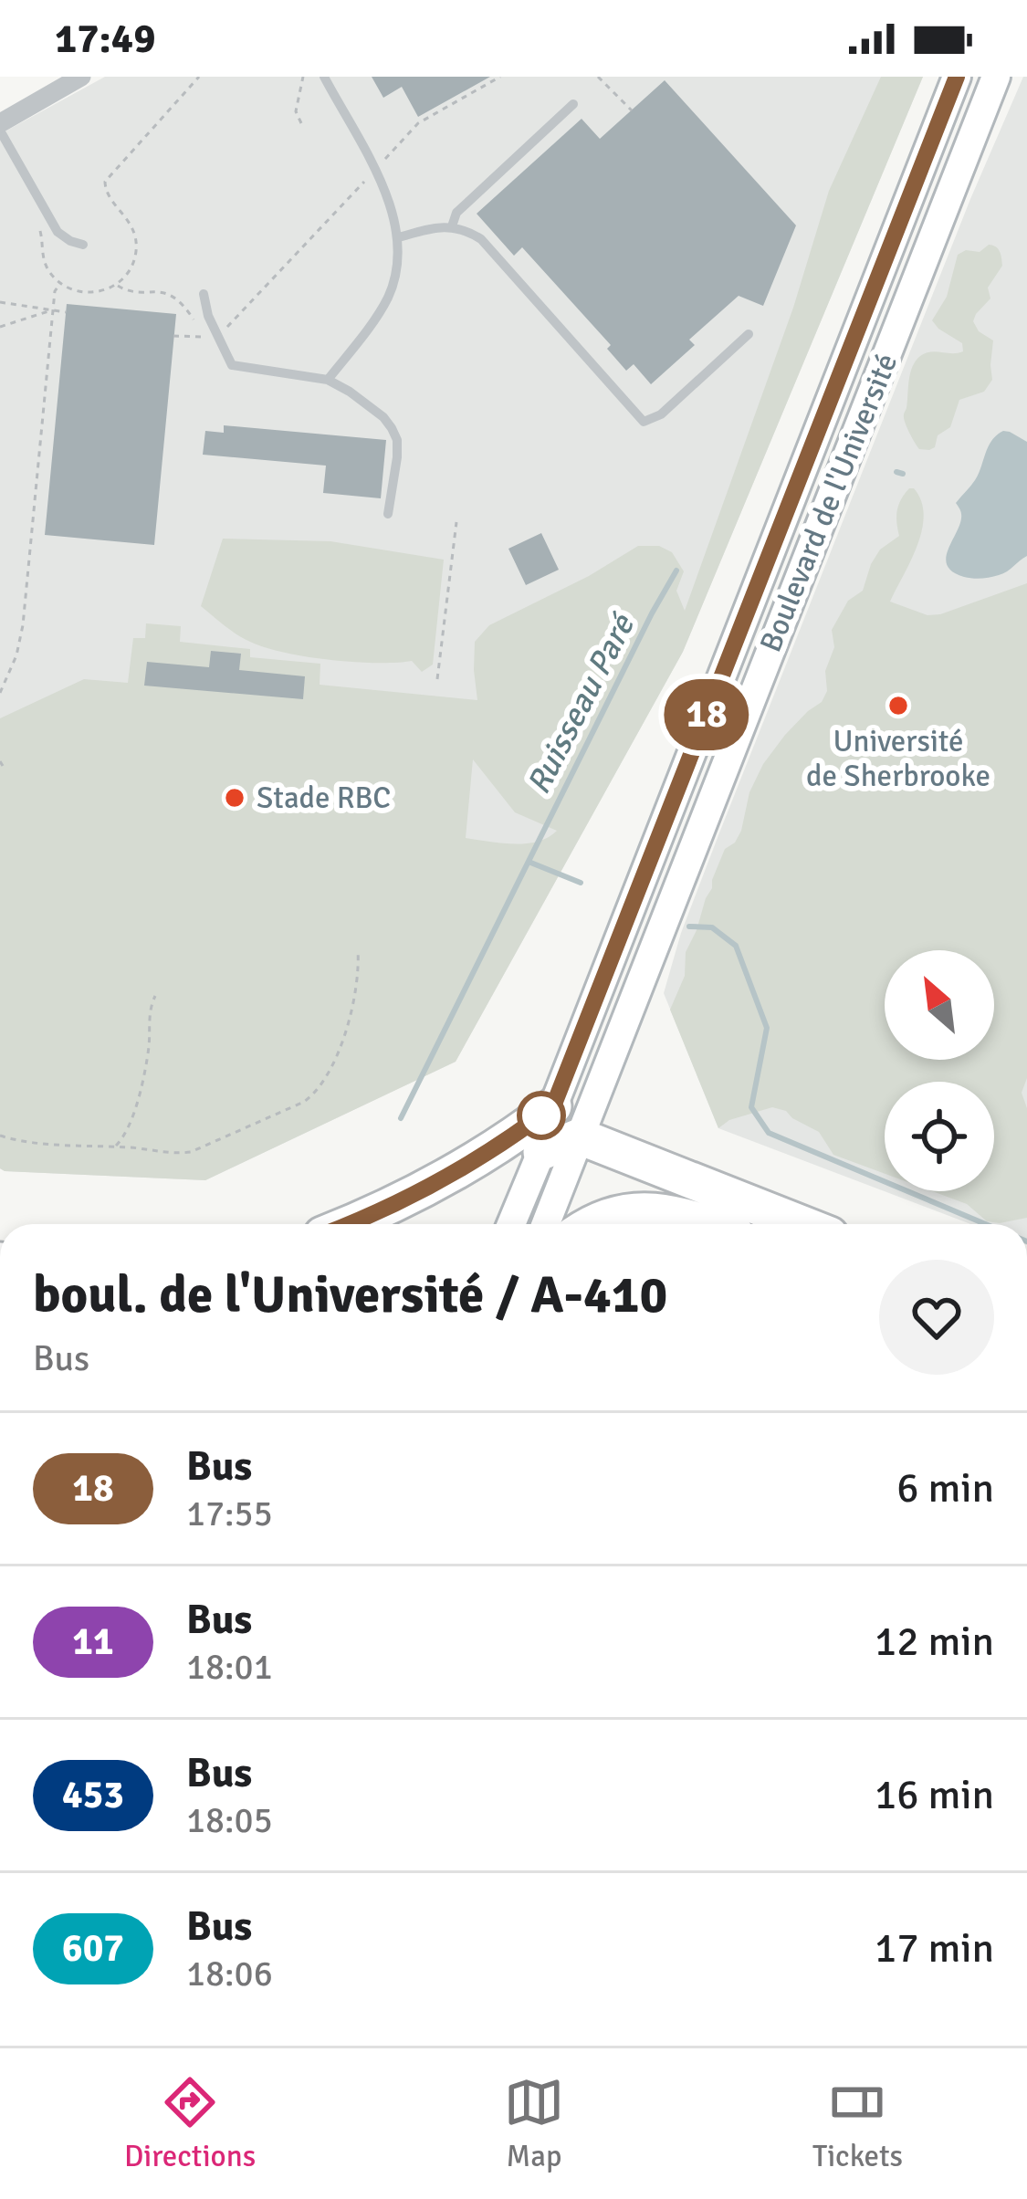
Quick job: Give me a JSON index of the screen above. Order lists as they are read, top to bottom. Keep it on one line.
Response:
{"streets":{"main road":["Boulevard de l'Université"]},"water":["Ruisseau Paré"],"places":["Université de Sherbrooke","Stade RBC"],"lines":["bus line 18"],"north":"top left","page":{"status":"17:49","on_map":"18","heading":["boul. de l'Université / A-410","Bus"],"list":[{"mark":"18","name":"Bus","note":"17:55","value":"6 min"},{"mark":"11","name":"Bus","note":"18:01","value":"12 min"},{"mark":"453","name":"Bus","note":"18:05","value":"16 min"},{"mark":"607","name":"Bus","note":"18:06","value":"17 min"}],"tabs":["Directions","Map","Tickets"]}}
